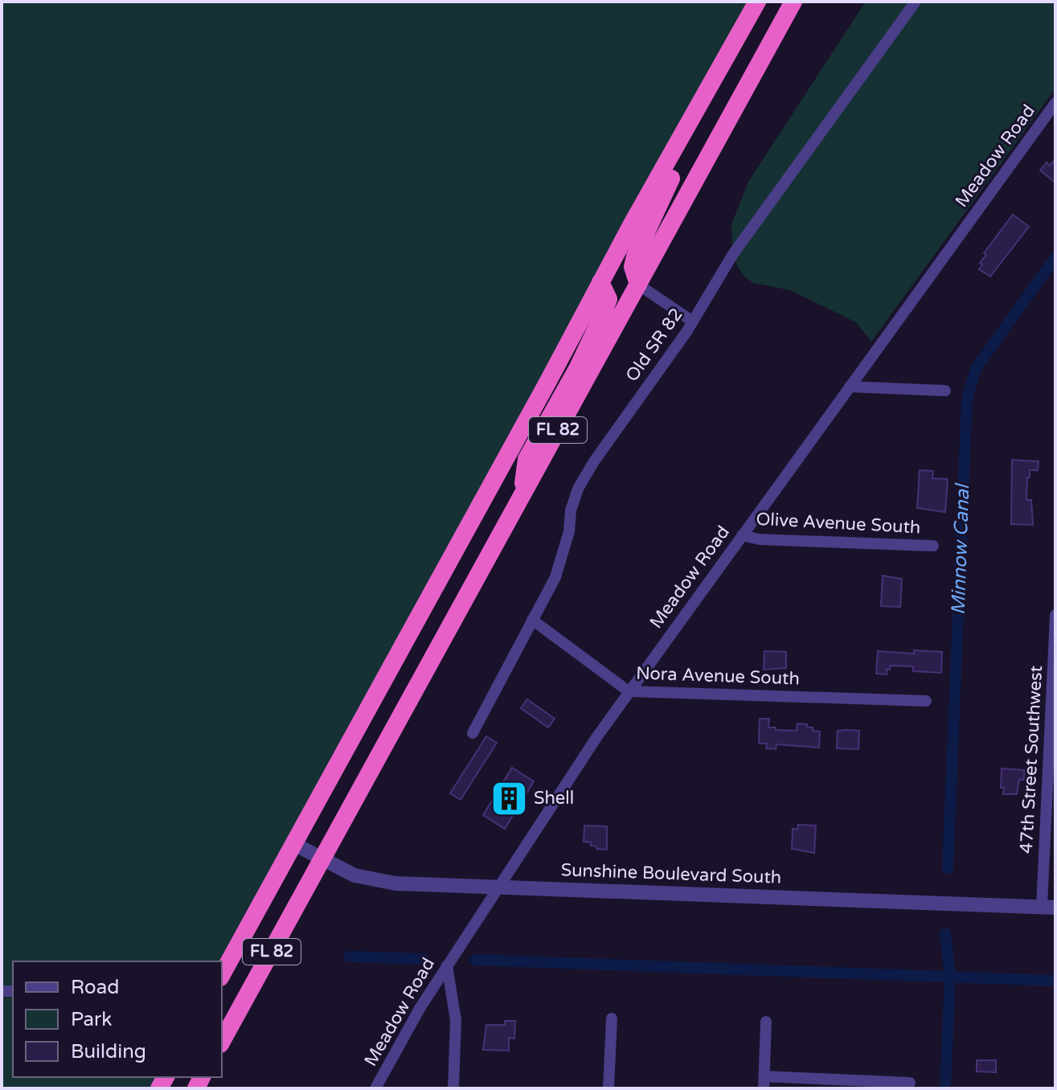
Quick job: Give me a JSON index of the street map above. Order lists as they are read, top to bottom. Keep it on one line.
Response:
{"streets":{"highway":["FL 82"],"street":["Meadow Road","Old SR 82","Olive Avenue South","Nora Avenue South","47th Street Southwest","Sunshine Boulevard South"]},"crossings":[["Meadow Road","Olive Avenue South"],["Meadow Road","Nora Avenue South"],["Meadow Road","Sunshine Boulevard South"],["Old SR 82","Nora Avenue South"],["FL 82","Sunshine Boulevard South"],["47th Street Southwest","Sunshine Boulevard South"]],"water":["Minnow Canal"],"places":{"building":["Shell"]},"legend":["Road","Park","Building"]}
